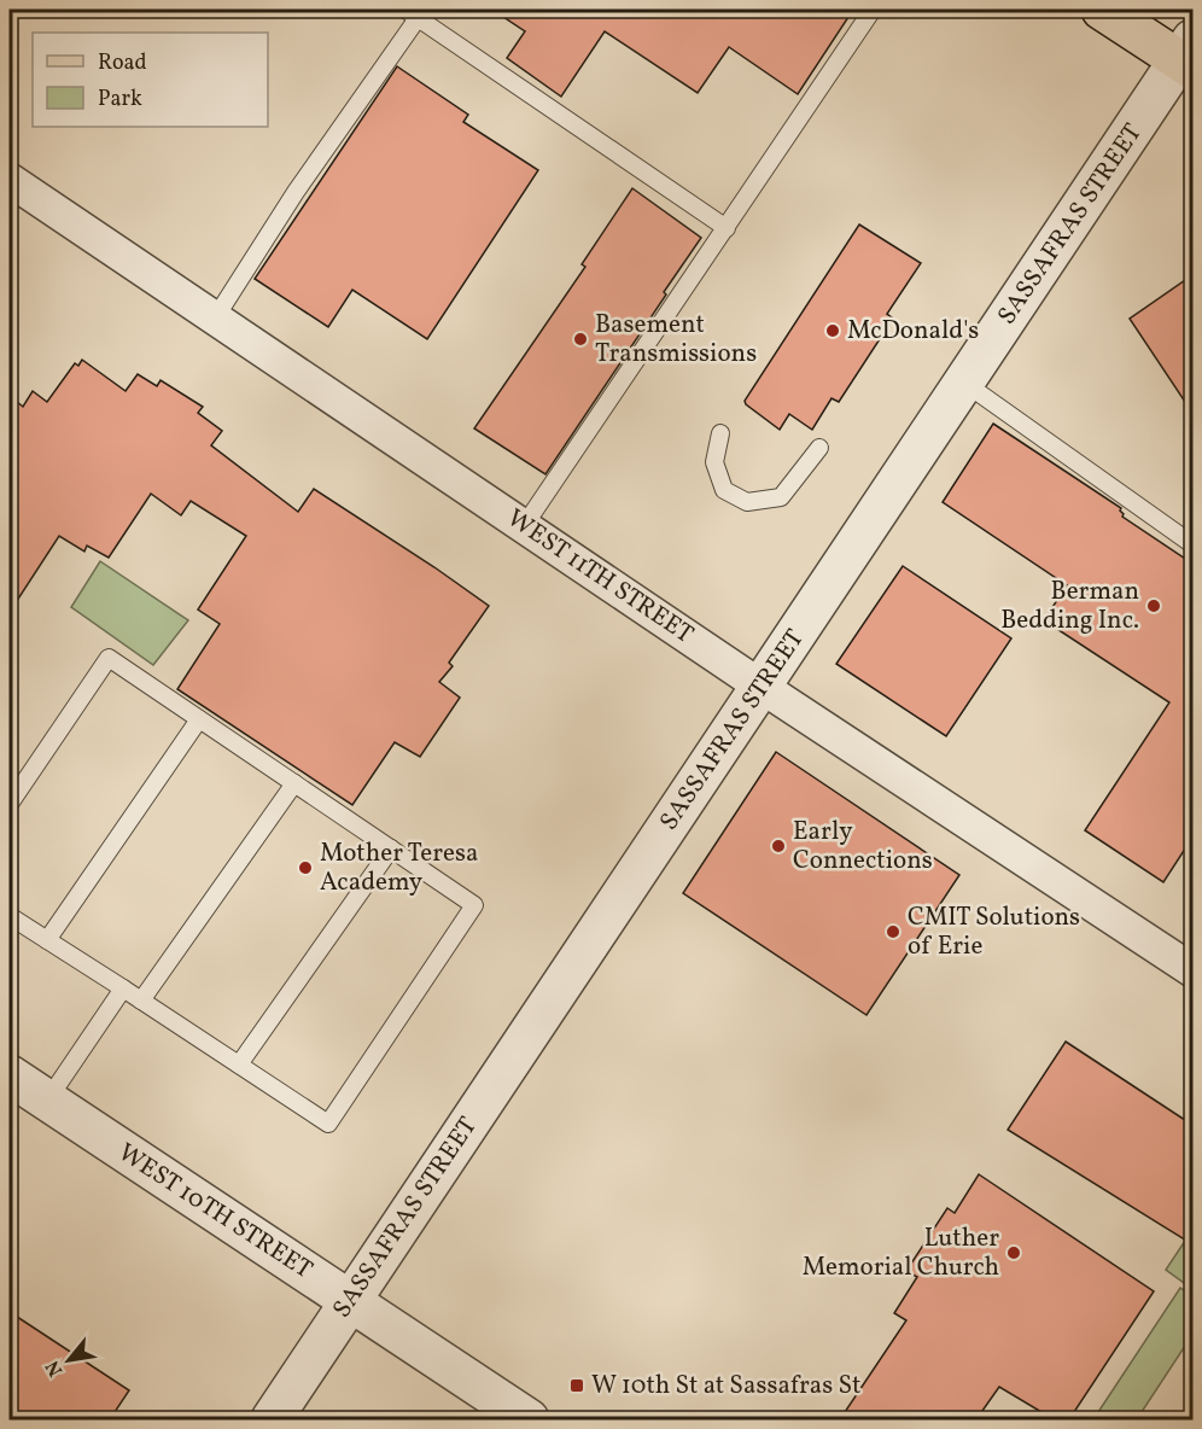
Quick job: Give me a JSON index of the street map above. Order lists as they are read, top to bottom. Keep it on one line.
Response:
{"streets":{"street":["SASSAFRAS STREET","WEST 11TH STREET","WEST 10TH STREET"]},"crossings":[["SASSAFRAS STREET","WEST 11TH STREET"],["SASSAFRAS STREET","WEST 10TH STREET"]],"places":{"other":["McDonald's","Basement Transmissions","Berman Bedding Inc.","Early Connections","Mother Teresa Academy","CMIT Solutions of Erie","Luther Memorial Church"],"transit":["W 10th St at Sassafras St"]},"legend":["Road","Park"],"north":"bottom left"}
